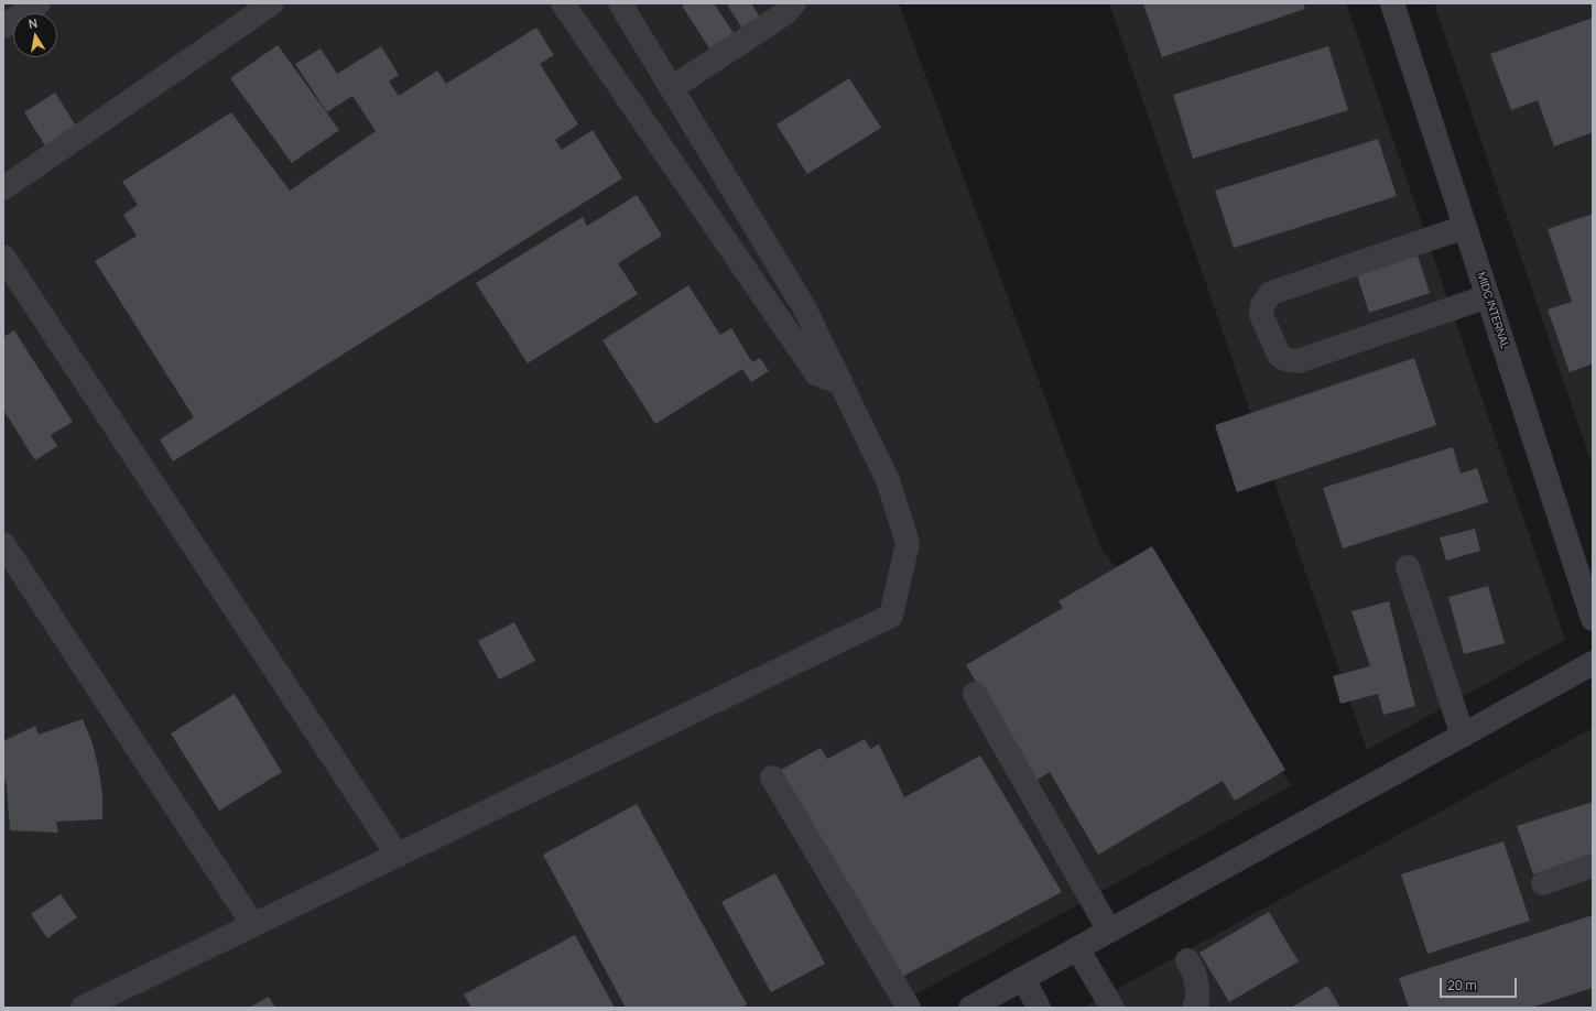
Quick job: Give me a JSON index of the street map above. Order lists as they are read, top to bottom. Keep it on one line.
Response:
{"streets":{"street":["MIDC INTERNAL"]},"scale_bar":"20 m","north":"top"}
